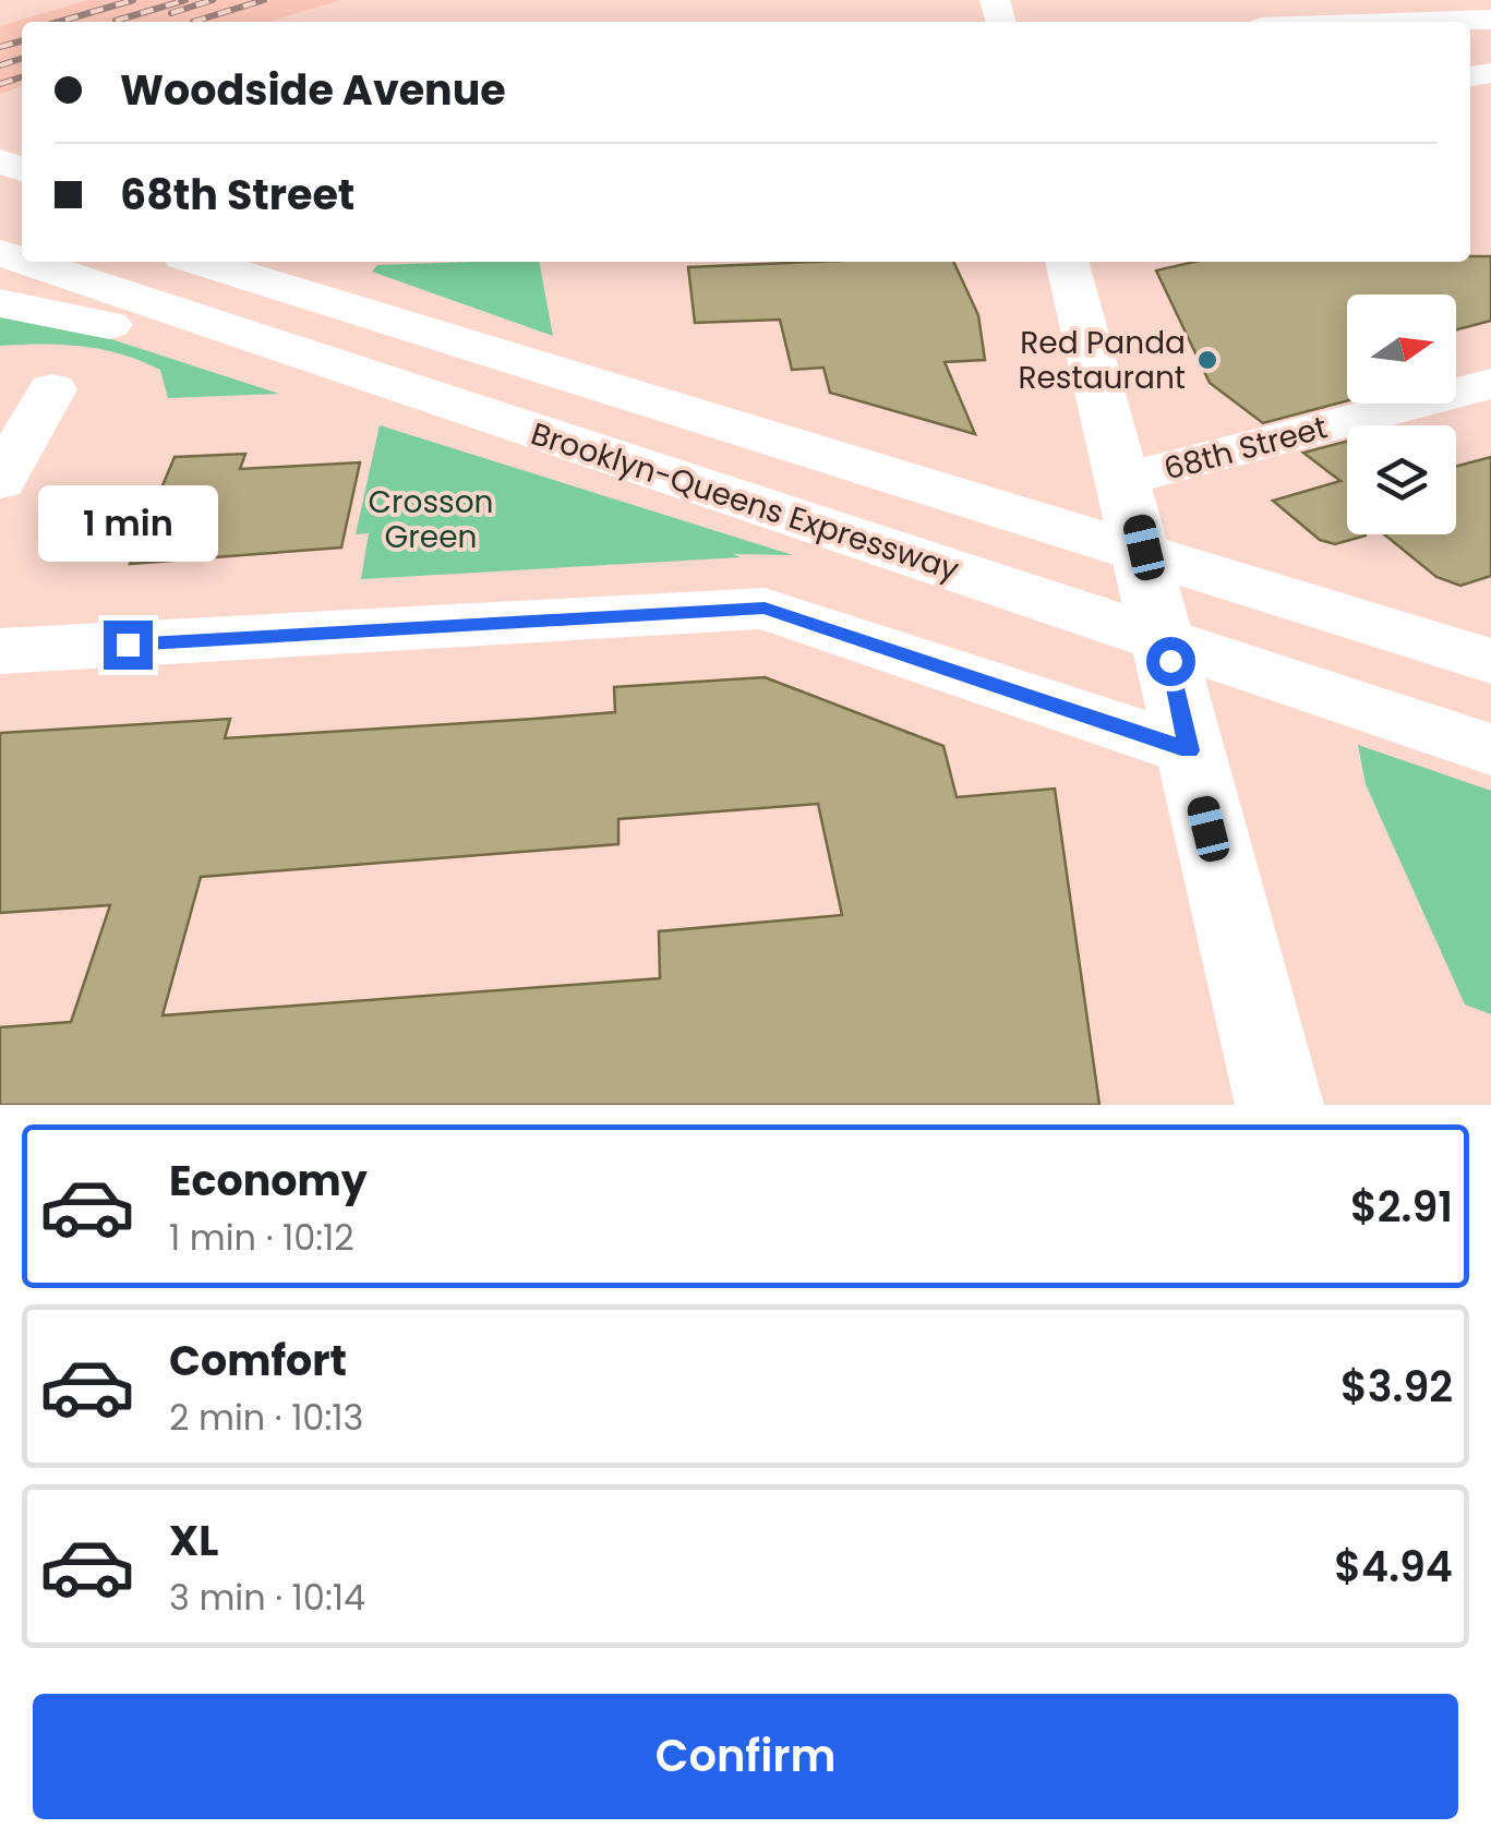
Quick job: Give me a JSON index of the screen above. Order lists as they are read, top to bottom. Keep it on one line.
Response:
{"streets":{"main road":["68th Street","Brooklyn-Queens Expressway"]},"parks":["Crosson Green"],"places":["Red Panda Restaurant"],"north":"right","page":{"banner":["Woodside Avenue","68th Street"],"bubble":"1 min","list":[{"name":"Economy","note":"1 min · 10:12","value":"$2.91"},{"name":"Comfort","note":"2 min · 10:13","value":"$3.92"},{"name":"XL","note":"3 min · 10:14","value":"$4.94"}],"buttons":"Confirm"}}
